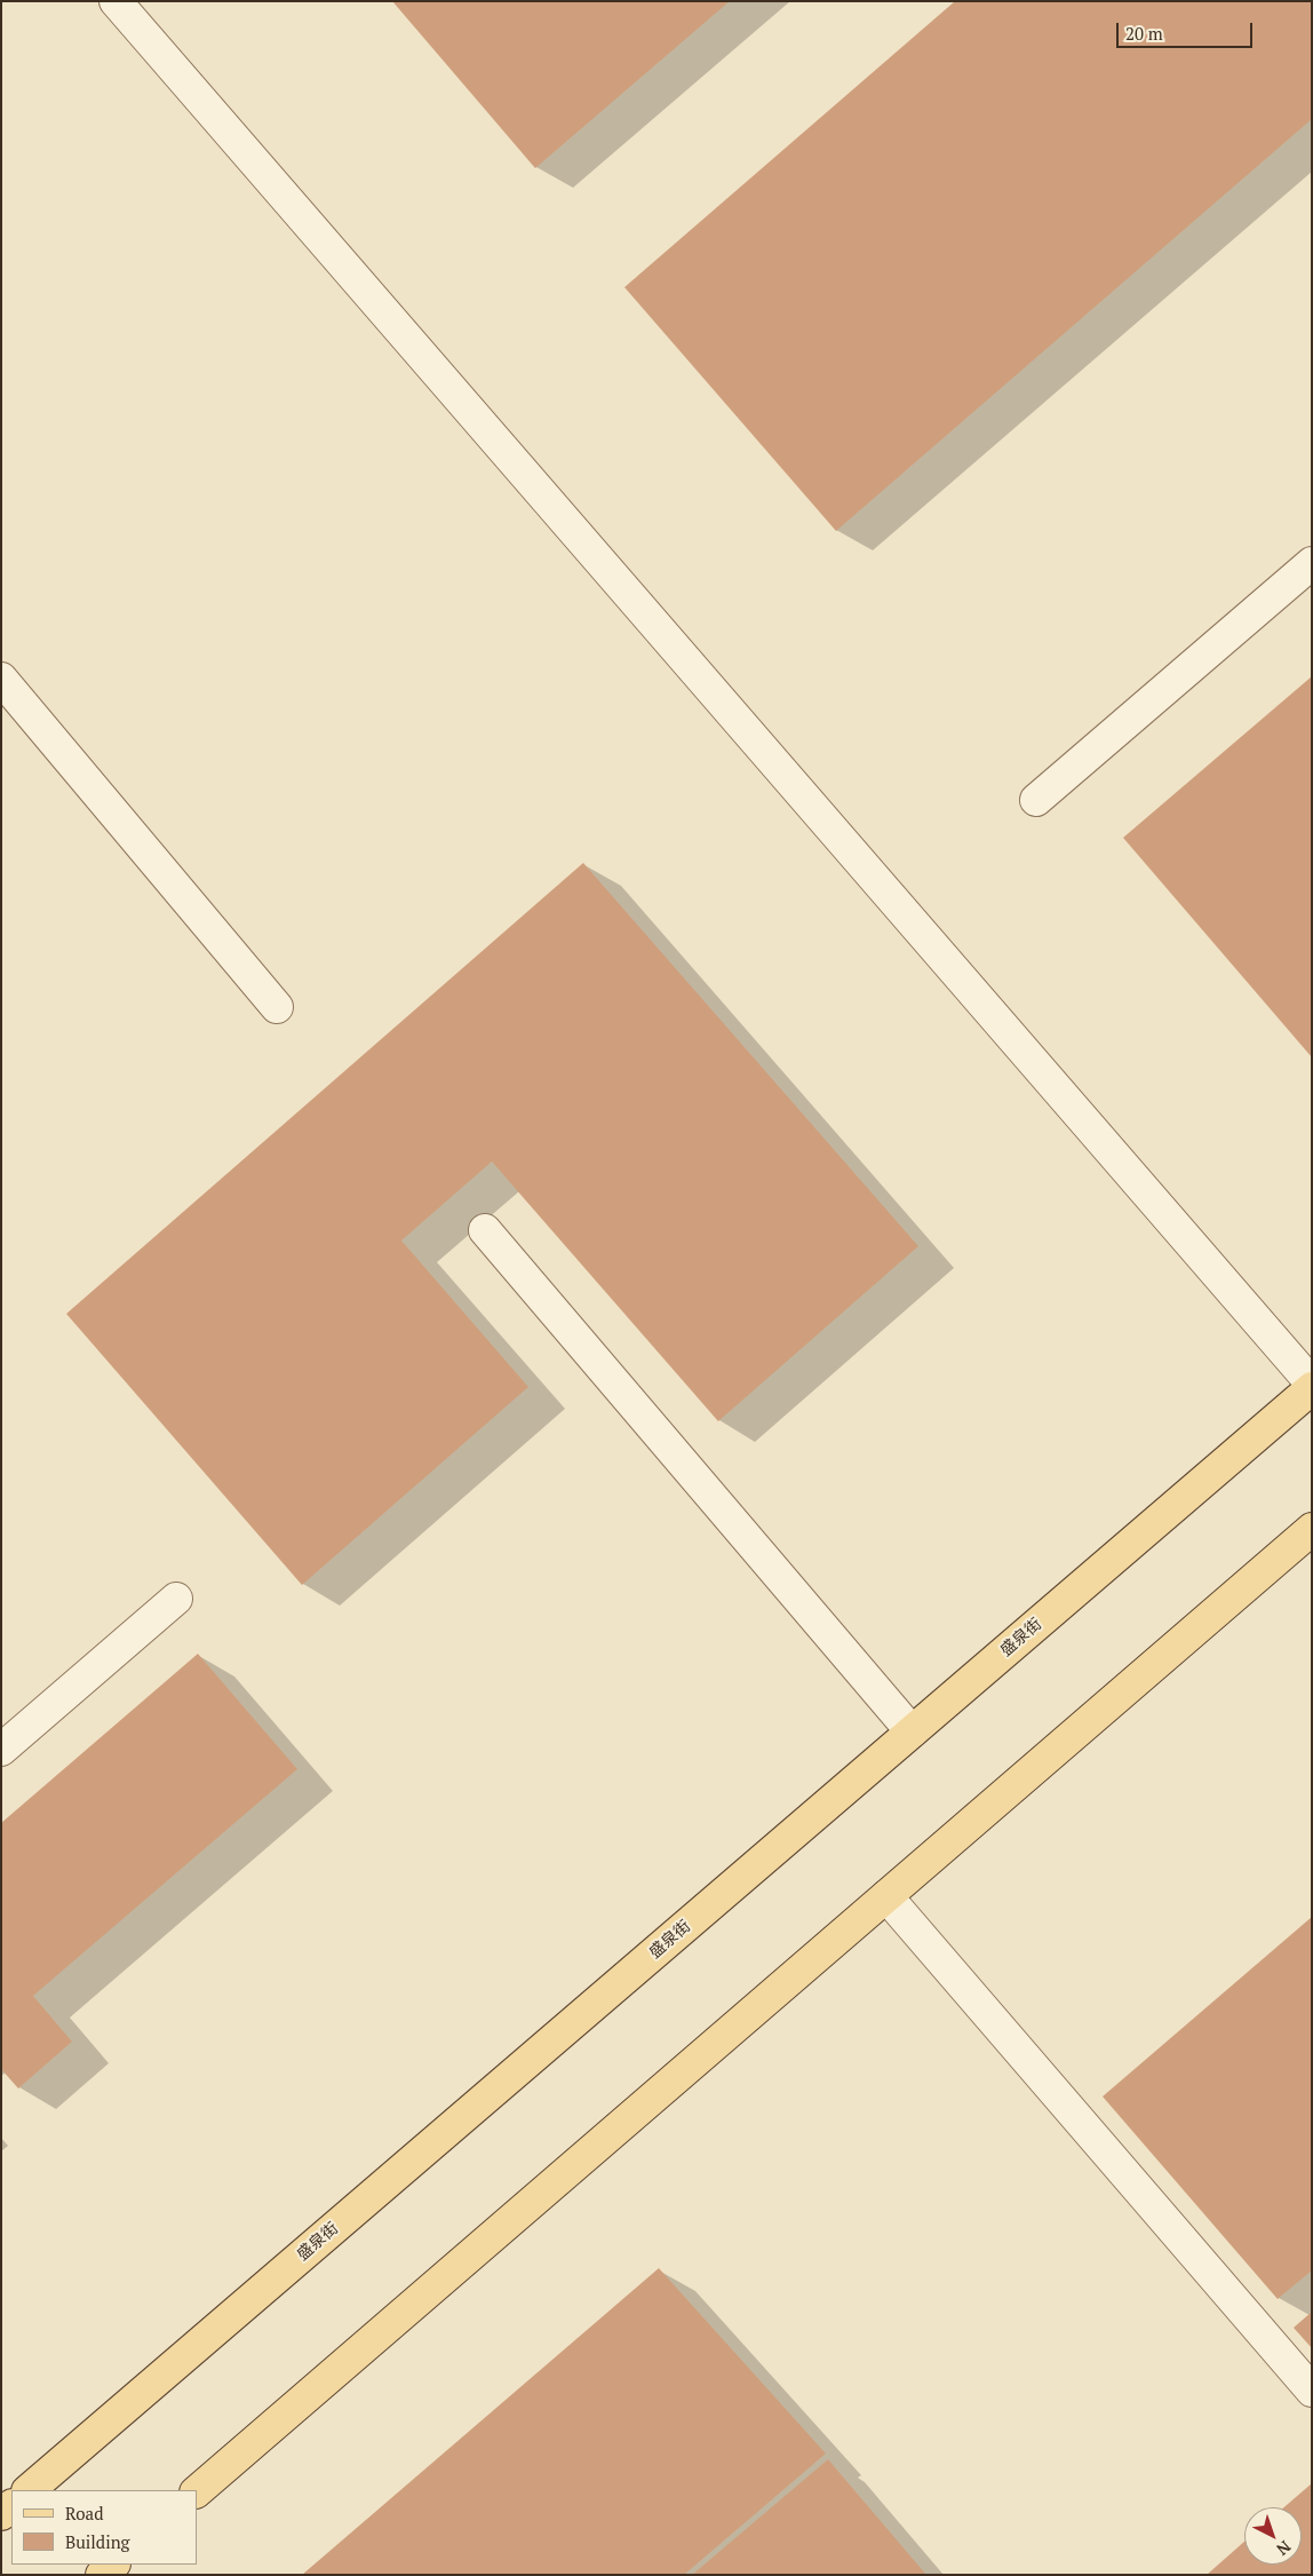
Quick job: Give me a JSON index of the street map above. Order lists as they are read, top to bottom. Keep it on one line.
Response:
{"streets":{"main road":["盛泉街"]},"legend":["Road","Building"],"scale_bar":"20 m","north":"bottom right"}
